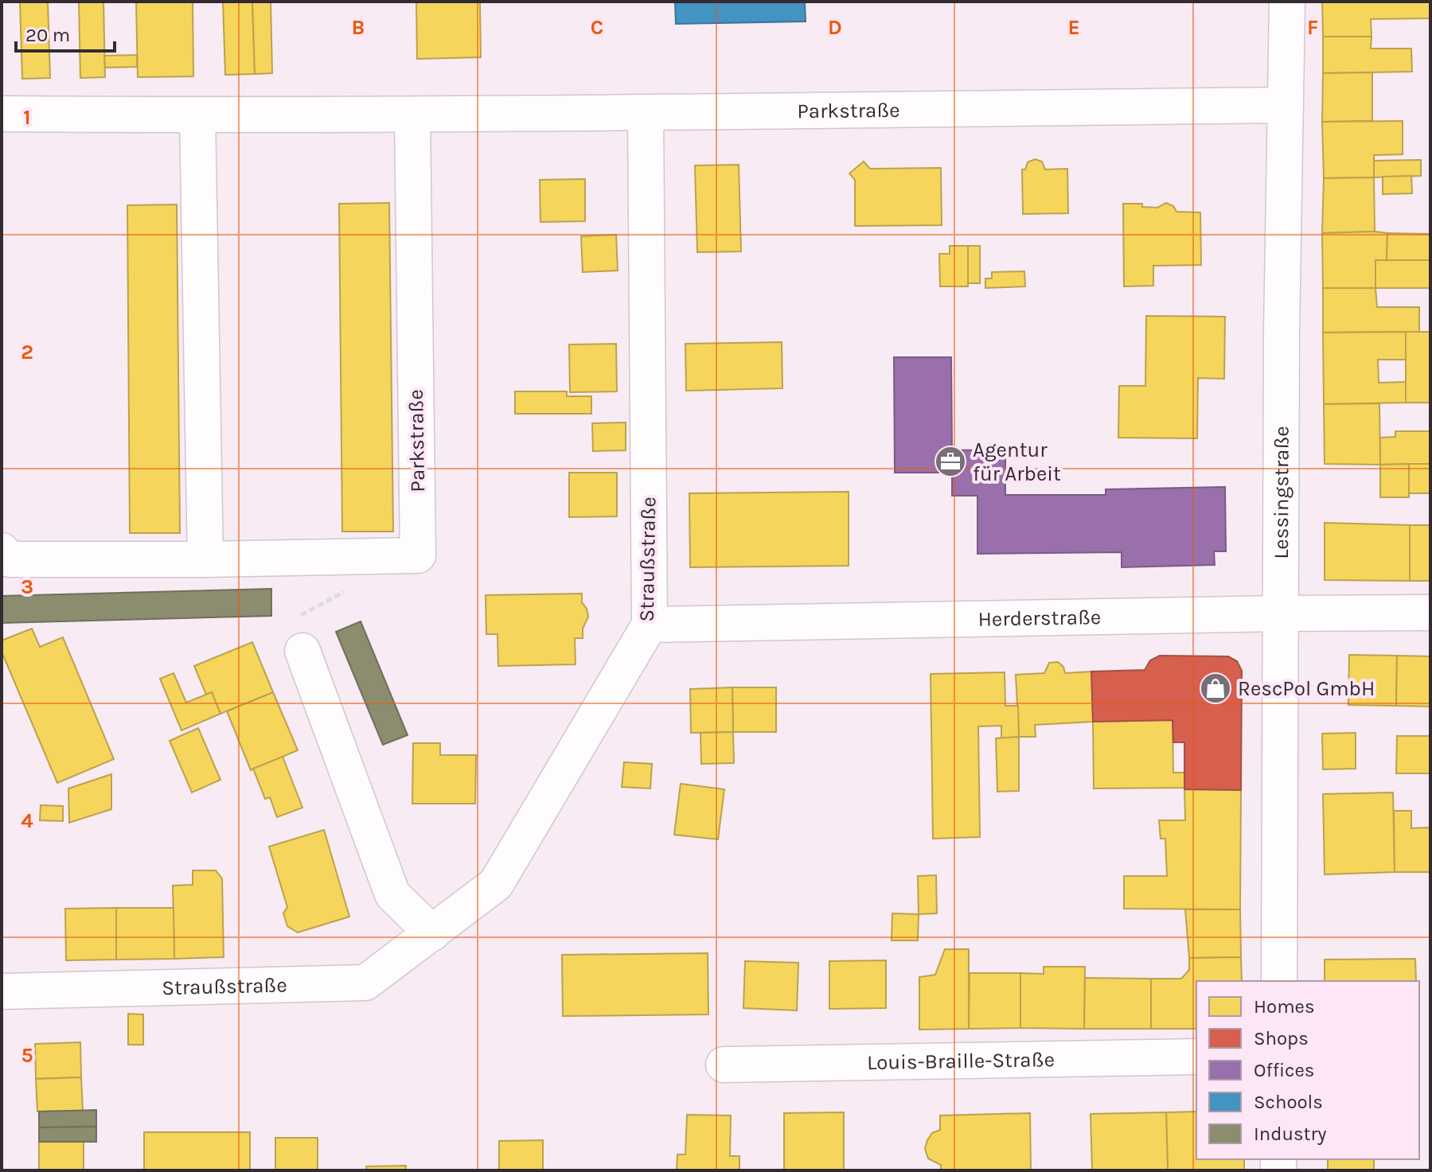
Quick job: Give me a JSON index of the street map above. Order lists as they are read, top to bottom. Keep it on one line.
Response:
{"streets":{"street":["Parkstraße","Lessingstraße","Straußstraße","Herderstraße","Louis-Braille-Straße"]},"crossings":[["Parkstraße","Lessingstraße"],["Parkstraße","Straußstraße"],["Lessingstraße","Herderstraße"],["Straußstraße","Herderstraße"]],"places":{"office":["Agentur für Arbeit"],"shop":["RescPol GmbH"]},"legend":["Homes","Shops","Offices","Schools","Industry"],"scale_bar":"20 m","grid":{"columns":["B","C","D","E","F"],"rows":["1","2","3","4","5"]}}
